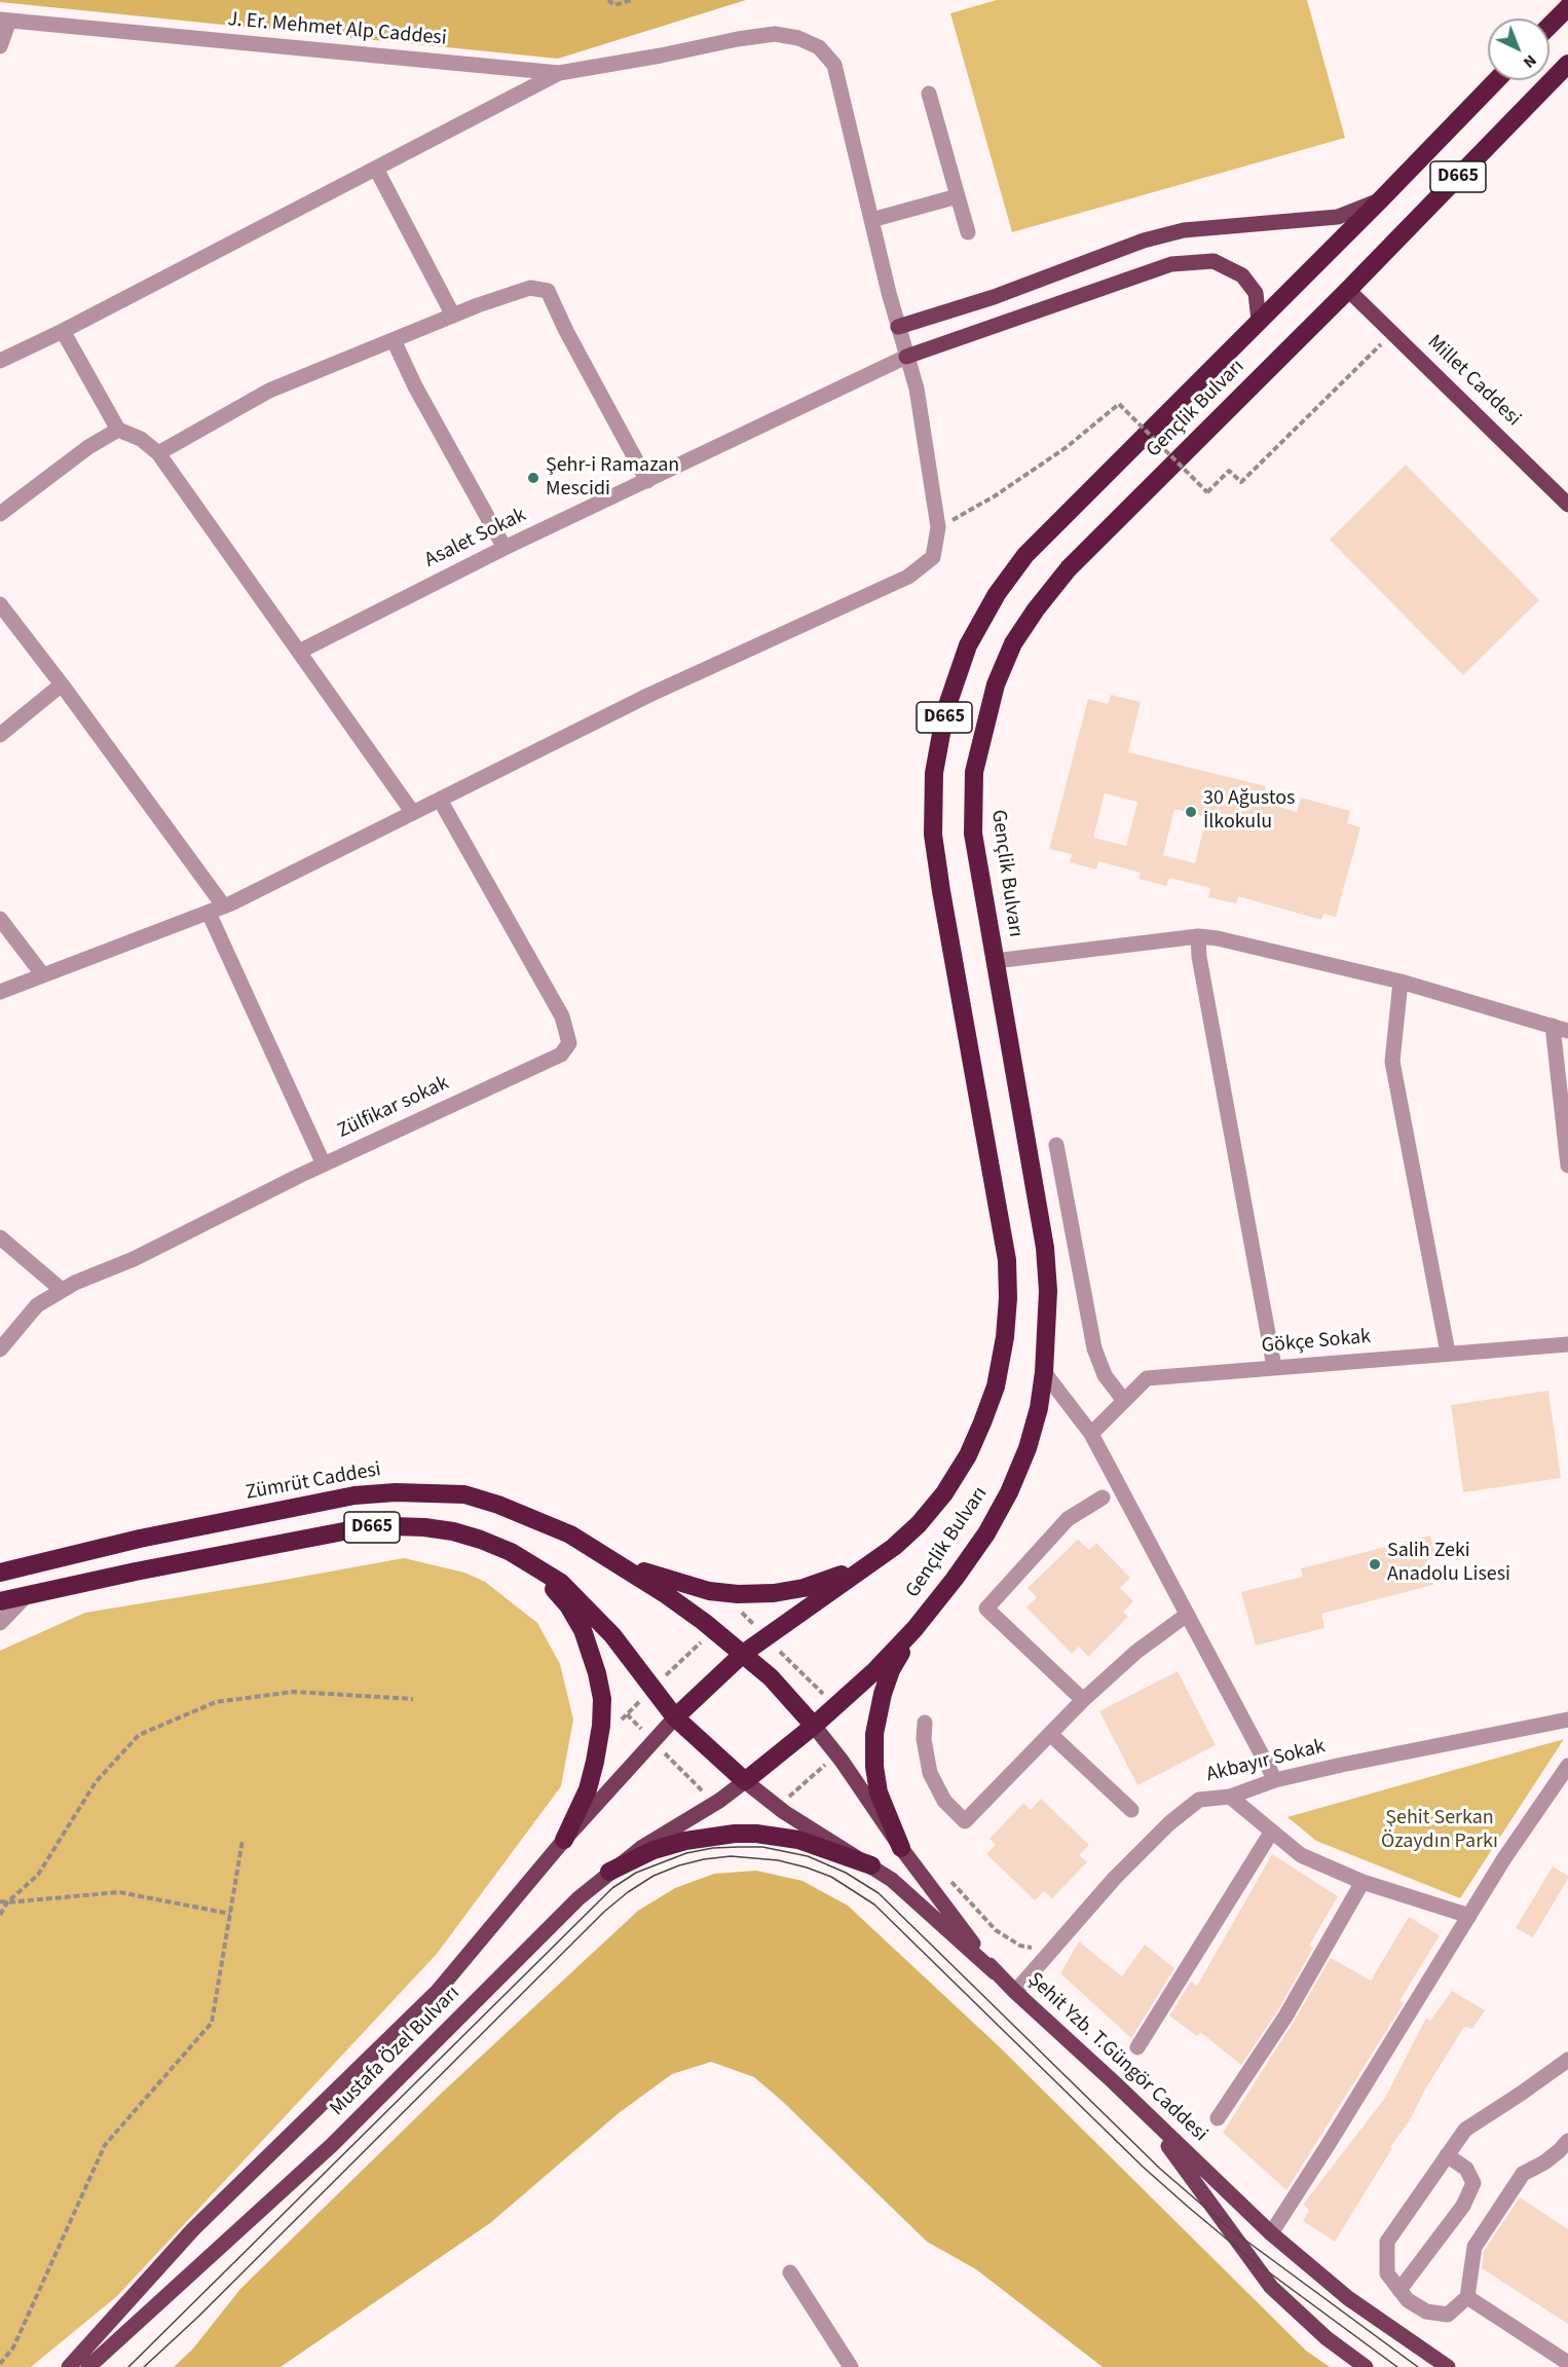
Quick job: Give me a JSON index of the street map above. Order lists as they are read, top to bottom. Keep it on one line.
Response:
{"streets":{"highway":["D665","Gençlik Bulvarı","Zümrüt Caddesi"],"main road":["Millet Caddesi","Mustafa Özel Bulvarı","Şehit Yzb. T.Güngör Caddesi"],"street":["J. Er. Mehmet Alp Caddesi","Asalet Sokak","Zülfikar sokak","Gökçe Sokak","Akbayır Sokak"]},"crossings":[["D665","Gençlik Bulvarı"],["D665","Zümrüt Caddesi"],["D665","Mustafa Özel Bulvarı"],["D665","Şehit Yzb. T.Güngör Caddesi"],["Millet Caddesi","Gençlik Bulvarı"],["Gençlik Bulvarı","Zümrüt Caddesi"],["Gençlik Bulvarı","Şehit Yzb. T.Güngör Caddesi"],["Zümrüt Caddesi","Şehit Yzb. T.Güngör Caddesi"],["Akbayır Sokak","Şehit Yzb. T.Güngör Caddesi"]],"parks":["Şehit Serkan Özaydın Parkı"],"places":["Şehr-i Ramazan Mescidi","30 Ağustos İlkokulu","Salih Zeki Anadolu Lisesi"],"north":"bottom right"}
